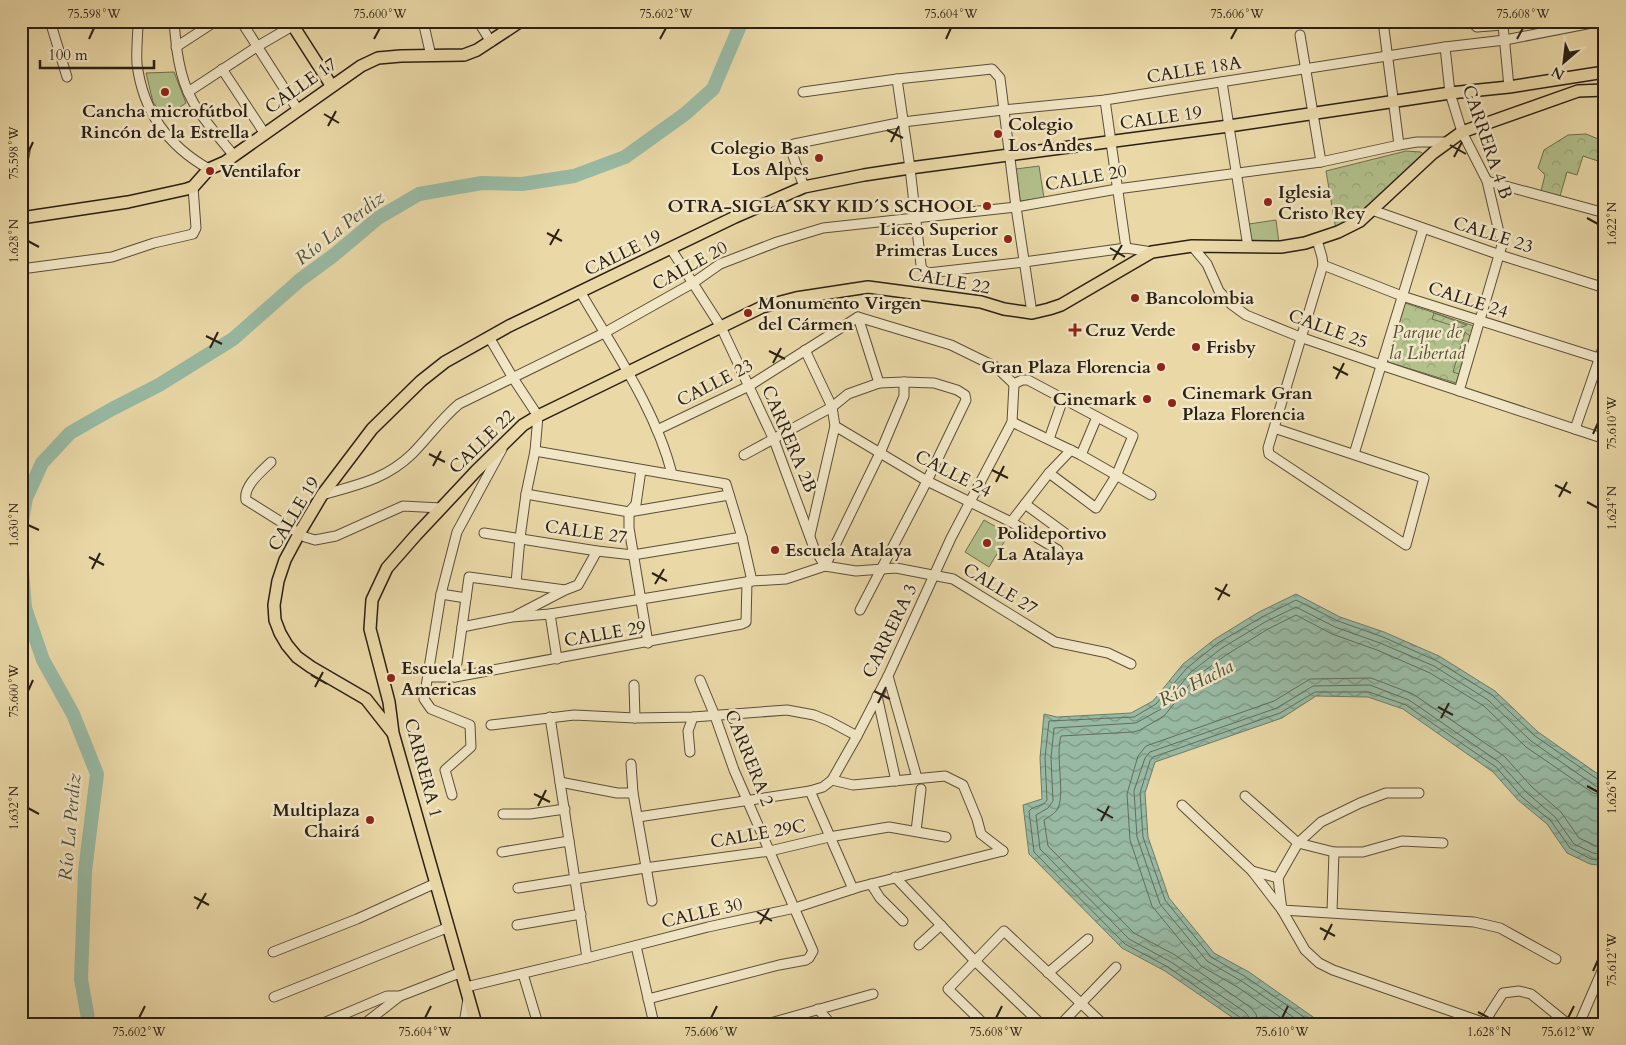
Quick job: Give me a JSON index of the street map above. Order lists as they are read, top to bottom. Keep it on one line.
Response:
{"streets":{"main road":["CALLE 17","CALLE 19","CALLE 22","CARRERA 1"],"street":["CALLE 18A","CARRERA 4 B","CALLE 20","CALLE 23","CALLE 24","CALLE 25","CARRERA 2B","CALLE 27","CARRERA 3","CALLE 29","CARRERA 2","CALLE 29C","CALLE 30"]},"crossings":[["CALLE 18A","CALLE 19"],["CALLE 18A","CARRERA 4 B"],["CALLE 19","CARRERA 4 B"],["CALLE 19","CALLE 20"],["CALLE 19","CARRERA 2B"],["CALLE 19","CARRERA 1"],["CARRERA 4 B","CALLE 23"],["CARRERA 4 B","CALLE 22"],["CARRERA 4 B","CALLE 24"],["CARRERA 4 B","CALLE 25"],["CALLE 20","CALLE 22"],["CALLE 20","CARRERA 2B"],["CALLE 23","CALLE 22"],["CALLE 23","CARRERA 2B"],["CALLE 22","CALLE 25"],["CALLE 22","CARRERA 2B"],["CALLE 22","CARRERA 1"],["CALLE 24","CARRERA 3"],["CARRERA 2B","CALLE 27"],["CALLE 27","CARRERA 3"],["CALLE 27","CALLE 29"],["CARRERA 3","CALLE 29C"],["CARRERA 2","CALLE 29C"],["CARRERA 2","CALLE 30"],["CARRERA 1","CALLE 30"]],"water":["Río La Perdiz","Río Hacha"],"parks":["Parque de la Libertad"],"places":{"other":["Cancha microfútbol Rincón de la Estrella","Colegio Los Andes","Colegio Bas Los Alpes","Ventilafor","Iglesia Cristo Rey","OTRA-SIGLA SKY KID´S SCHOOL","Liceo Superior Primeras Luces","Bancolombia","Monumento Virgen del Cármen","Frisby","Gran Plaza Florencia","Cinemark","Cinemark Gran Plaza Florencia","Polideportivo La Atalaya","Escuela Atalaya","Escuela Las Americas","Multiplaza Chairá"],"health":["Cruz Verde"]},"scale_bar":"100 m","north":"bottom left","coordinates":["75.598°W","75.600°W","75.602°W","75.604°W","75.606°W","75.608°W","1.622°N","1.628°N","75.610°W","1.624°N","1.630°N","1.626°N","1.632°N","75.612°W"]}
